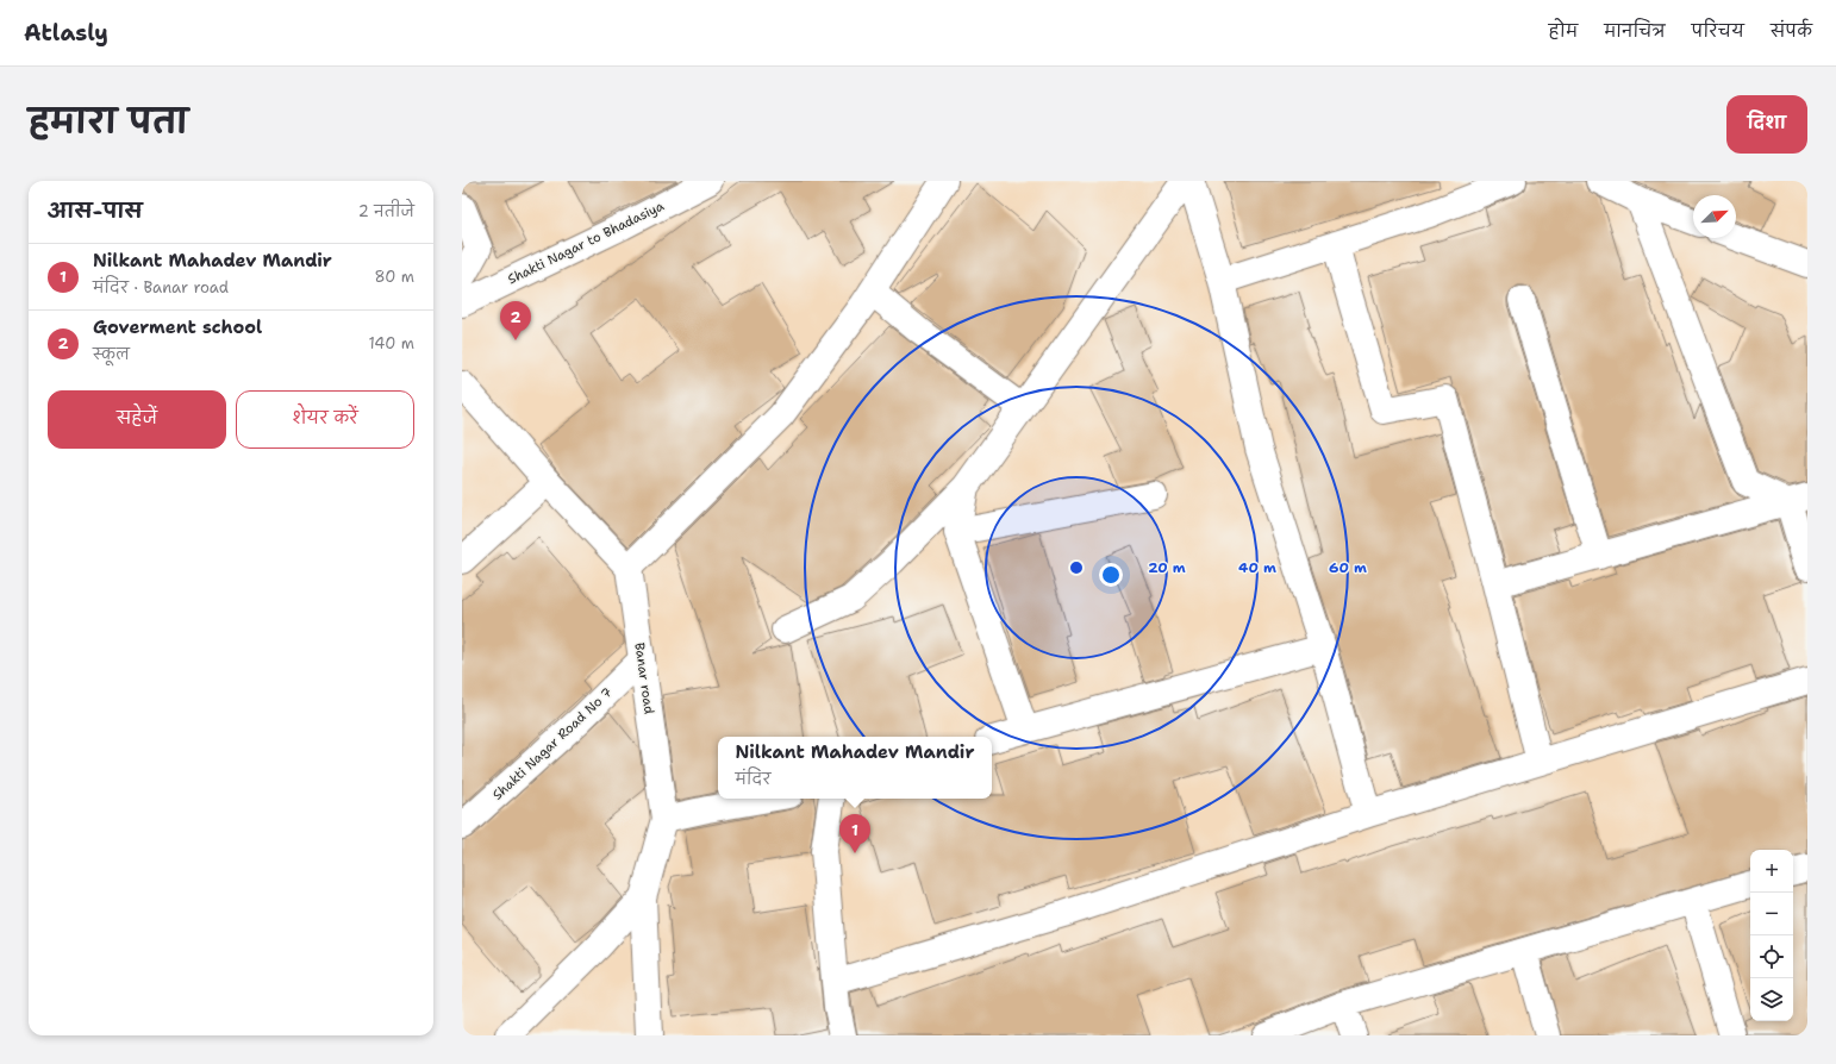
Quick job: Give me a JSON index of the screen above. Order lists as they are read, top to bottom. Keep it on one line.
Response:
{"streets":{"street":["Shakti Nagar to Bhadasiya","Banar road","Shakti Nagar Road No 7"]},"crossings":[["Banar road","Shakti Nagar Road No 7"]],"north":"top right","page":{"header":"Atlasly","nav":["होम","मानचित्र","परिचय","संपर्क"],"title":"हमारा पता","buttons":["दिशा",["सहेजें","शेयर करें"]],"heading":["आस-पास","2 नतीजे"],"list":[{"mark":"1","name":"Nilkant Mahadev Mandir","note":"मंदिर · Banar road","value":"80 m"},{"mark":"2","name":"Goverment school","note":"स्कूल","value":"140 m"}],"pins":["2","1"],"popup":["Nilkant Mahadev Mandir","मंदिर"],"map_buttons":["+","−"]},"rings":["20 m","40 m","60 m"]}
